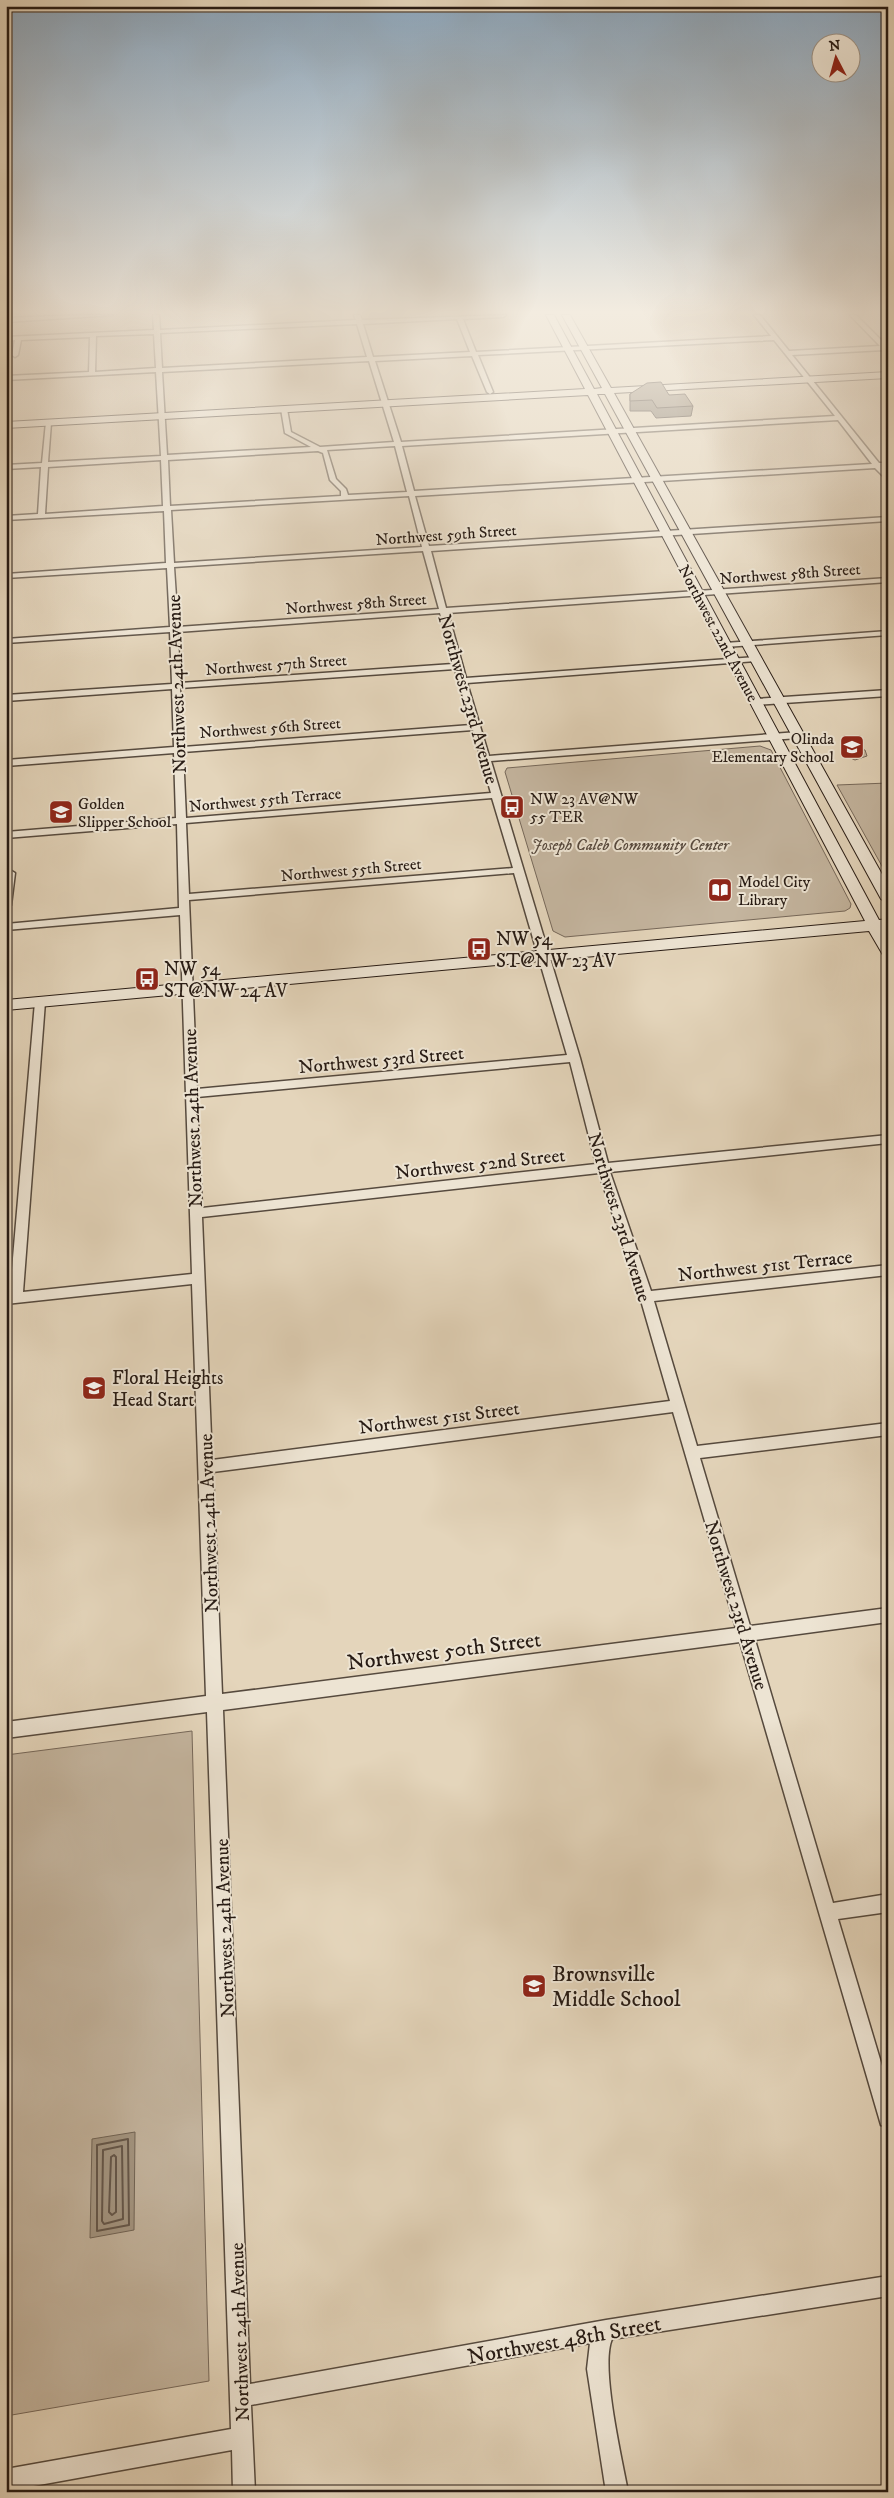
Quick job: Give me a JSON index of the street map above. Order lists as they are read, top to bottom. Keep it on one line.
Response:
{"streets":{"main road":["Northwest 22nd Avenue"],"street":["Northwest 59th Street","Northwest 58th Street","Northwest 57th Street","Northwest 24th Avenue","Northwest 23rd Avenue","Northwest 56th Street","Northwest 55th Terrace","Northwest 55th Street","Northwest 53rd Street","Northwest 52nd Street","Northwest 51st Terrace","Northwest 51st Street","Northwest 50th Street","Northwest 48th Street"]},"crossings":[["Northwest 59th Street","Northwest 22nd Avenue"],["Northwest 59th Street","Northwest 24th Avenue"],["Northwest 59th Street","Northwest 23rd Avenue"],["Northwest 58th Street","Northwest 22nd Avenue"],["Northwest 58th Street","Northwest 24th Avenue"],["Northwest 58th Street","Northwest 23rd Avenue"],["Northwest 57th Street","Northwest 24th Avenue"],["Northwest 57th Street","Northwest 23rd Avenue"],["Northwest 24th Avenue","Northwest 56th Street"],["Northwest 24th Avenue","Northwest 55th Terrace"],["Northwest 24th Avenue","Northwest 55th Street"],["Northwest 24th Avenue","Northwest 53rd Street"],["Northwest 24th Avenue","Northwest 52nd Street"],["Northwest 24th Avenue","Northwest 51st Street"],["Northwest 24th Avenue","Northwest 50th Street"],["Northwest 24th Avenue","Northwest 48th Street"],["Northwest 23rd Avenue","Northwest 56th Street"],["Northwest 23rd Avenue","Northwest 55th Terrace"],["Northwest 23rd Avenue","Northwest 55th Street"],["Northwest 23rd Avenue","Northwest 53rd Street"],["Northwest 23rd Avenue","Northwest 52nd Street"],["Northwest 23rd Avenue","Northwest 51st Terrace"],["Northwest 23rd Avenue","Northwest 51st Street"],["Northwest 23rd Avenue","Northwest 50th Street"]],"parks":["Joseph Caleb Community Center"],"places":{"school or university":["Olinda Elementary School","Golden Slipper School","Floral Heights Head Start","Brownsville Middle School"],"bus stop":["NW 23 AV@NW 55 TER","NW 54 ST@NW 23 AV","NW 54 ST@NW 24 AV"],"library":["Model City Library"]},"north":"top"}
